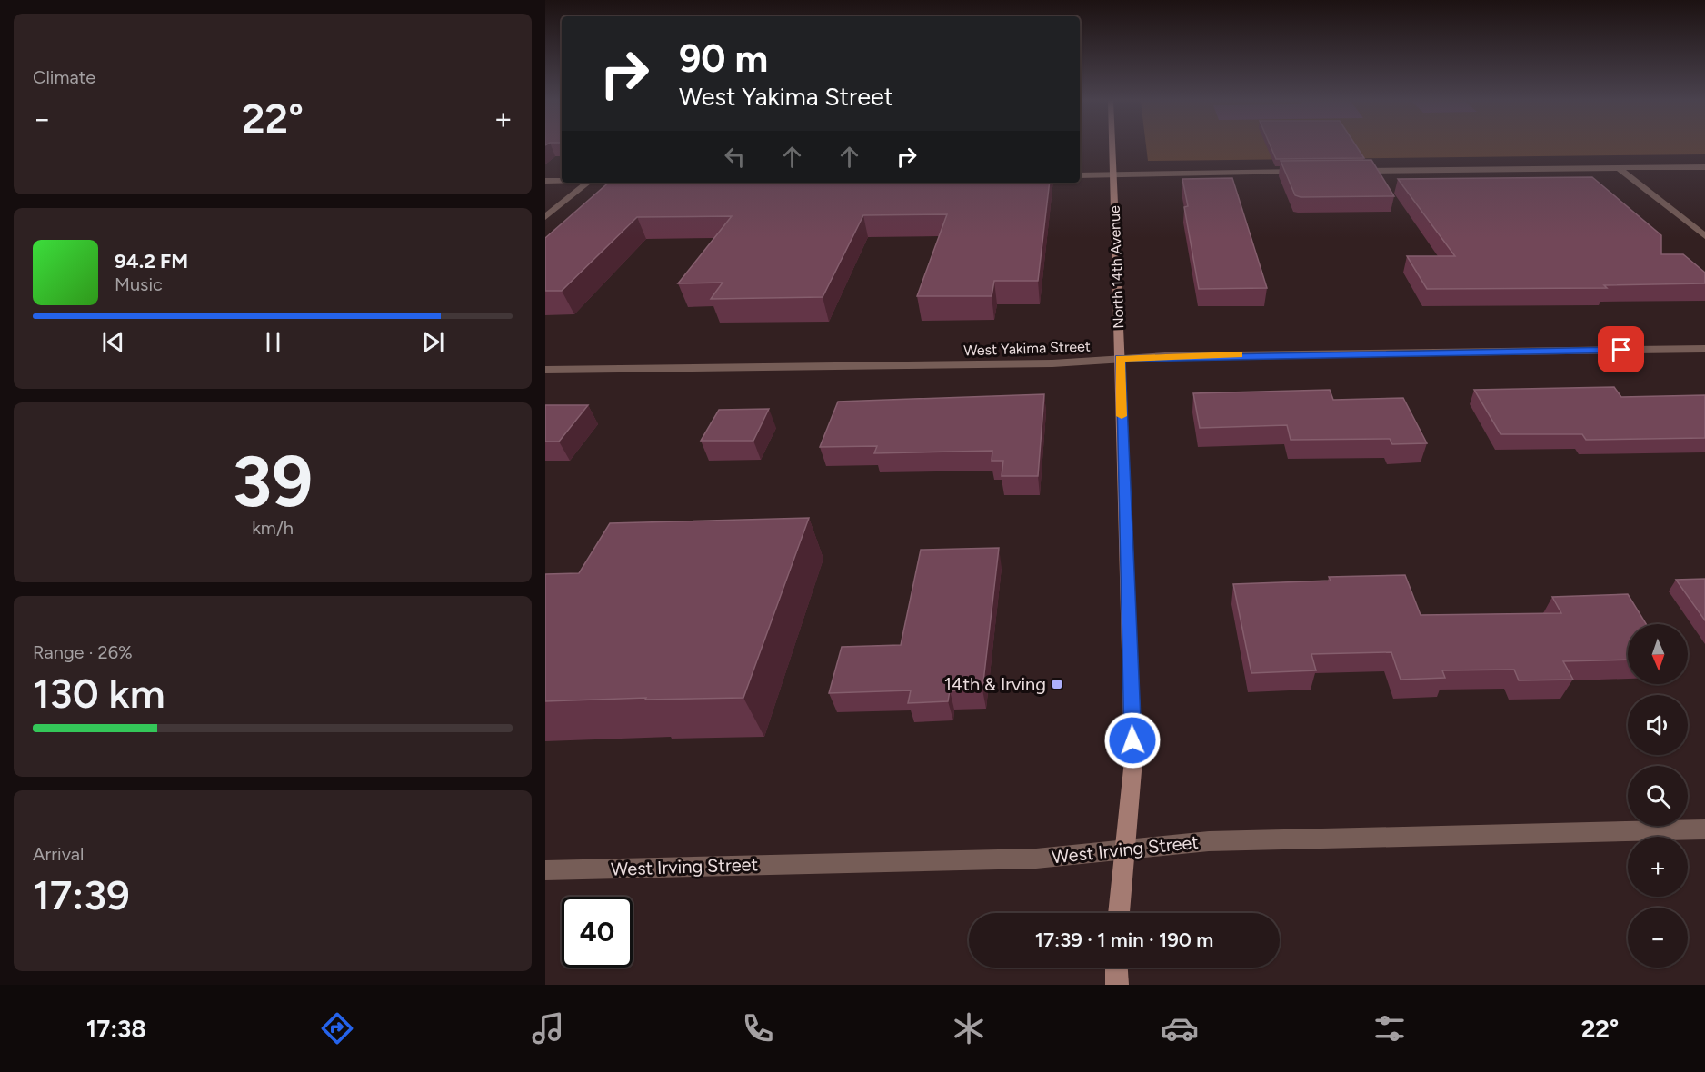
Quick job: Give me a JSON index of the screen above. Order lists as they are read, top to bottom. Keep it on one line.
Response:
{"streets":{"street":["North 14th Avenue","West Yakima Street","West Irving Street"]},"crossings":[["North 14th Avenue","West Yakima Street"],["North 14th Avenue","West Irving Street"]],"places":{"transit":["14th & Irving"]},"north":"bottom","page":{"tile":["Climate",["39","km/h"],["Range · 26%","130 km"],["Arrival","17:39"]],"turn":["90 m","West Yakima Street"],"heat":["−","22°","+"],"song":["94.2 FM","Music"],"map_buttons":["+","−"],"limit":"40","trip":"17:39 · 1 min · 190 m","tabs":["17:38","22°"]}}
